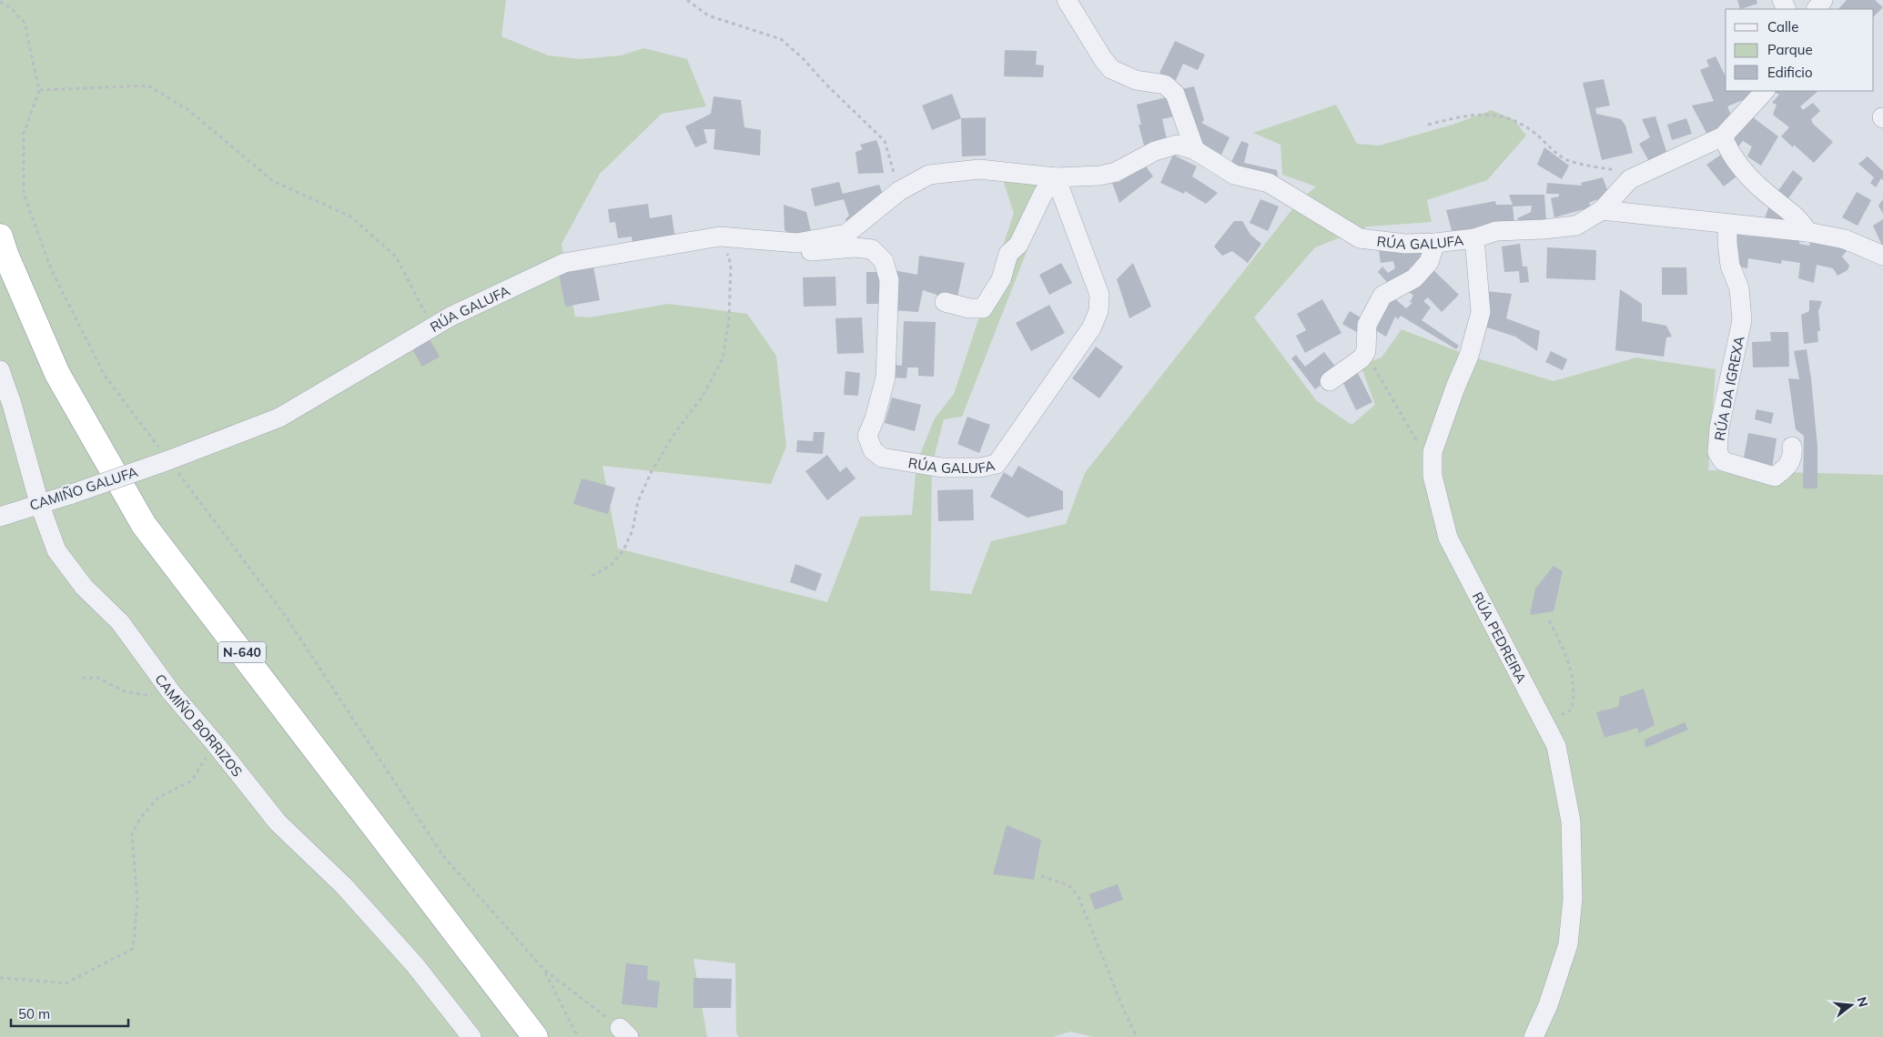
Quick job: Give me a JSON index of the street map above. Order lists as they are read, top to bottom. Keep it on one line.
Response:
{"streets":{"highway":["N-640"],"street":["RÚA GALUFA","RÚA DA IGREXA","CAMIÑO GALUFA","RÚA PEDREIRA","CAMIÑO BORRIZOS"]},"crossings":[["RÚA GALUFA","CAMIÑO GALUFA"],["RÚA GALUFA","RÚA PEDREIRA"],["CAMIÑO GALUFA","CAMIÑO BORRIZOS"]],"legend":["Calle","Parque","Edificio"],"scale_bar":"50 m","north":"right"}
